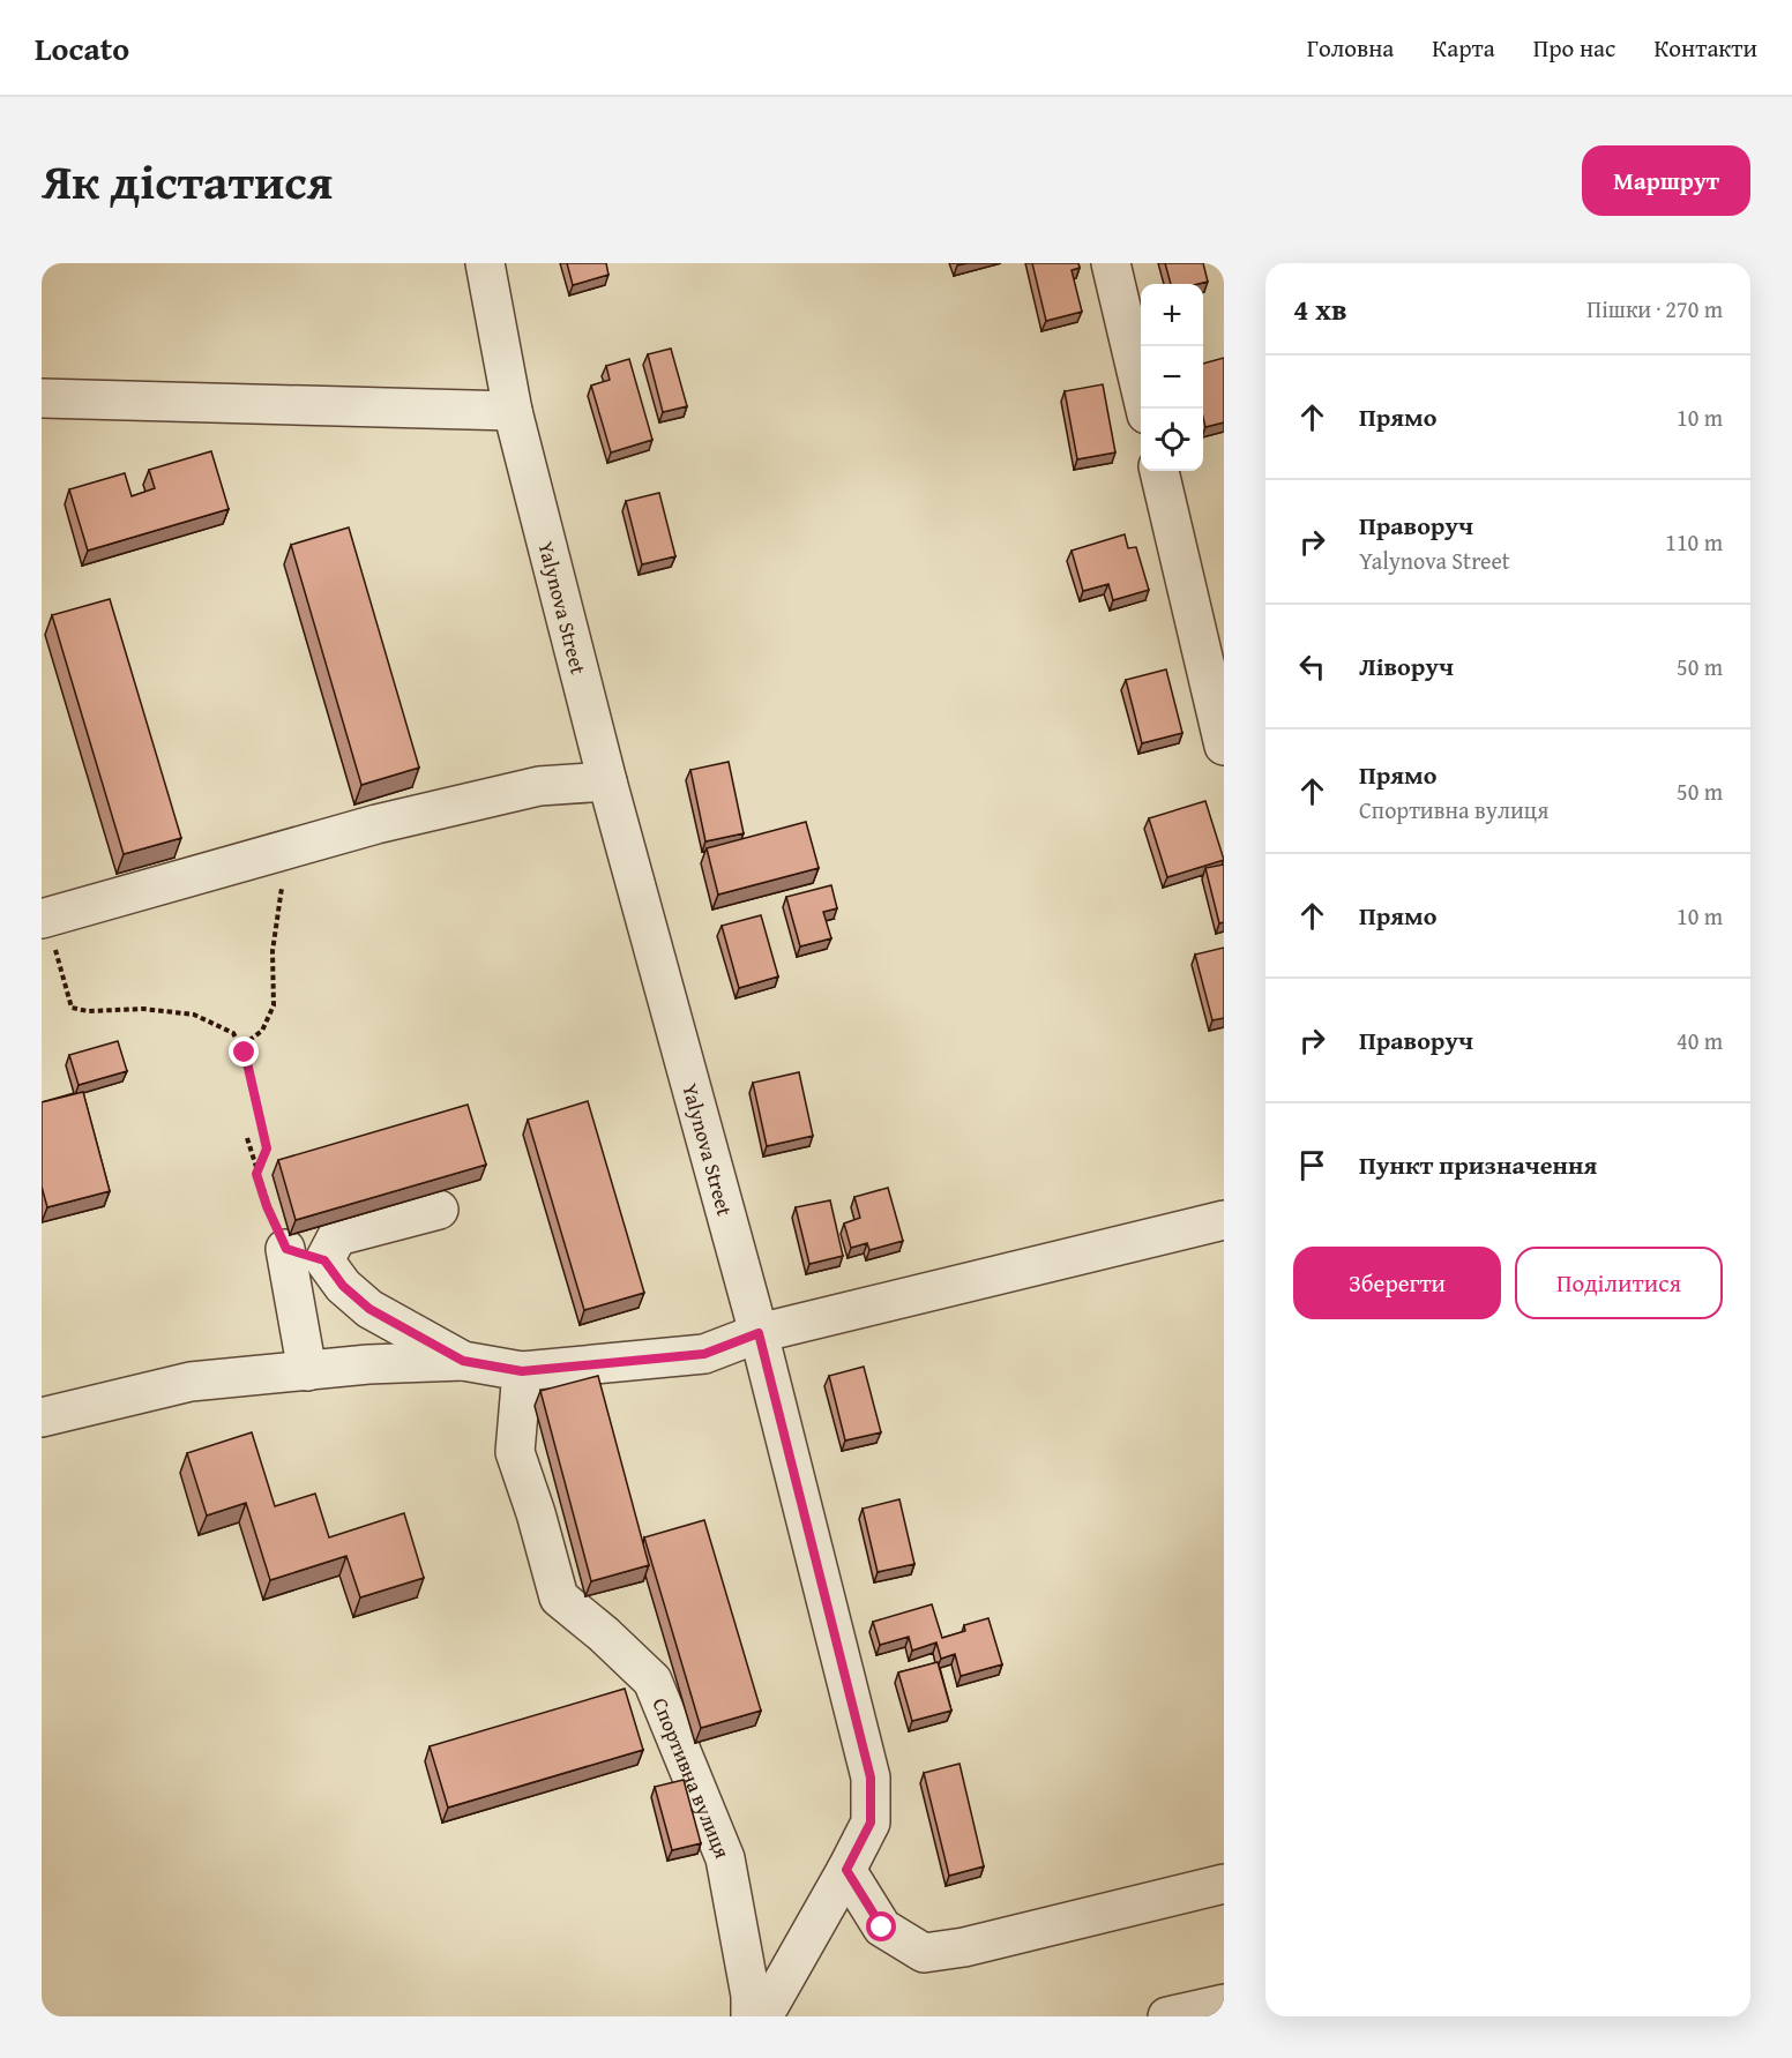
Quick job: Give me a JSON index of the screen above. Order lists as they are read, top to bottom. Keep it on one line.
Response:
{"streets":{"street":["Yalynova Street","Спортивна вулиця"]},"page":{"header":"Locato","nav":["Головна","Карта","Про нас","Контакти"],"title":"Як дістатися","buttons":["Маршрут",["Зберегти","Поділитися"]],"heading":["4 хв","Пішки · 270 m"],"map_buttons":["+","−"],"list":[["Прямо","10 m"],["Праворуч","Yalynova Street","110 m"],["Ліворуч","50 m"],["Прямо","Спортивна вулиця","50 m"],["Прямо","10 m"],["Праворуч","40 m"],"Пункт призначення"]}}
